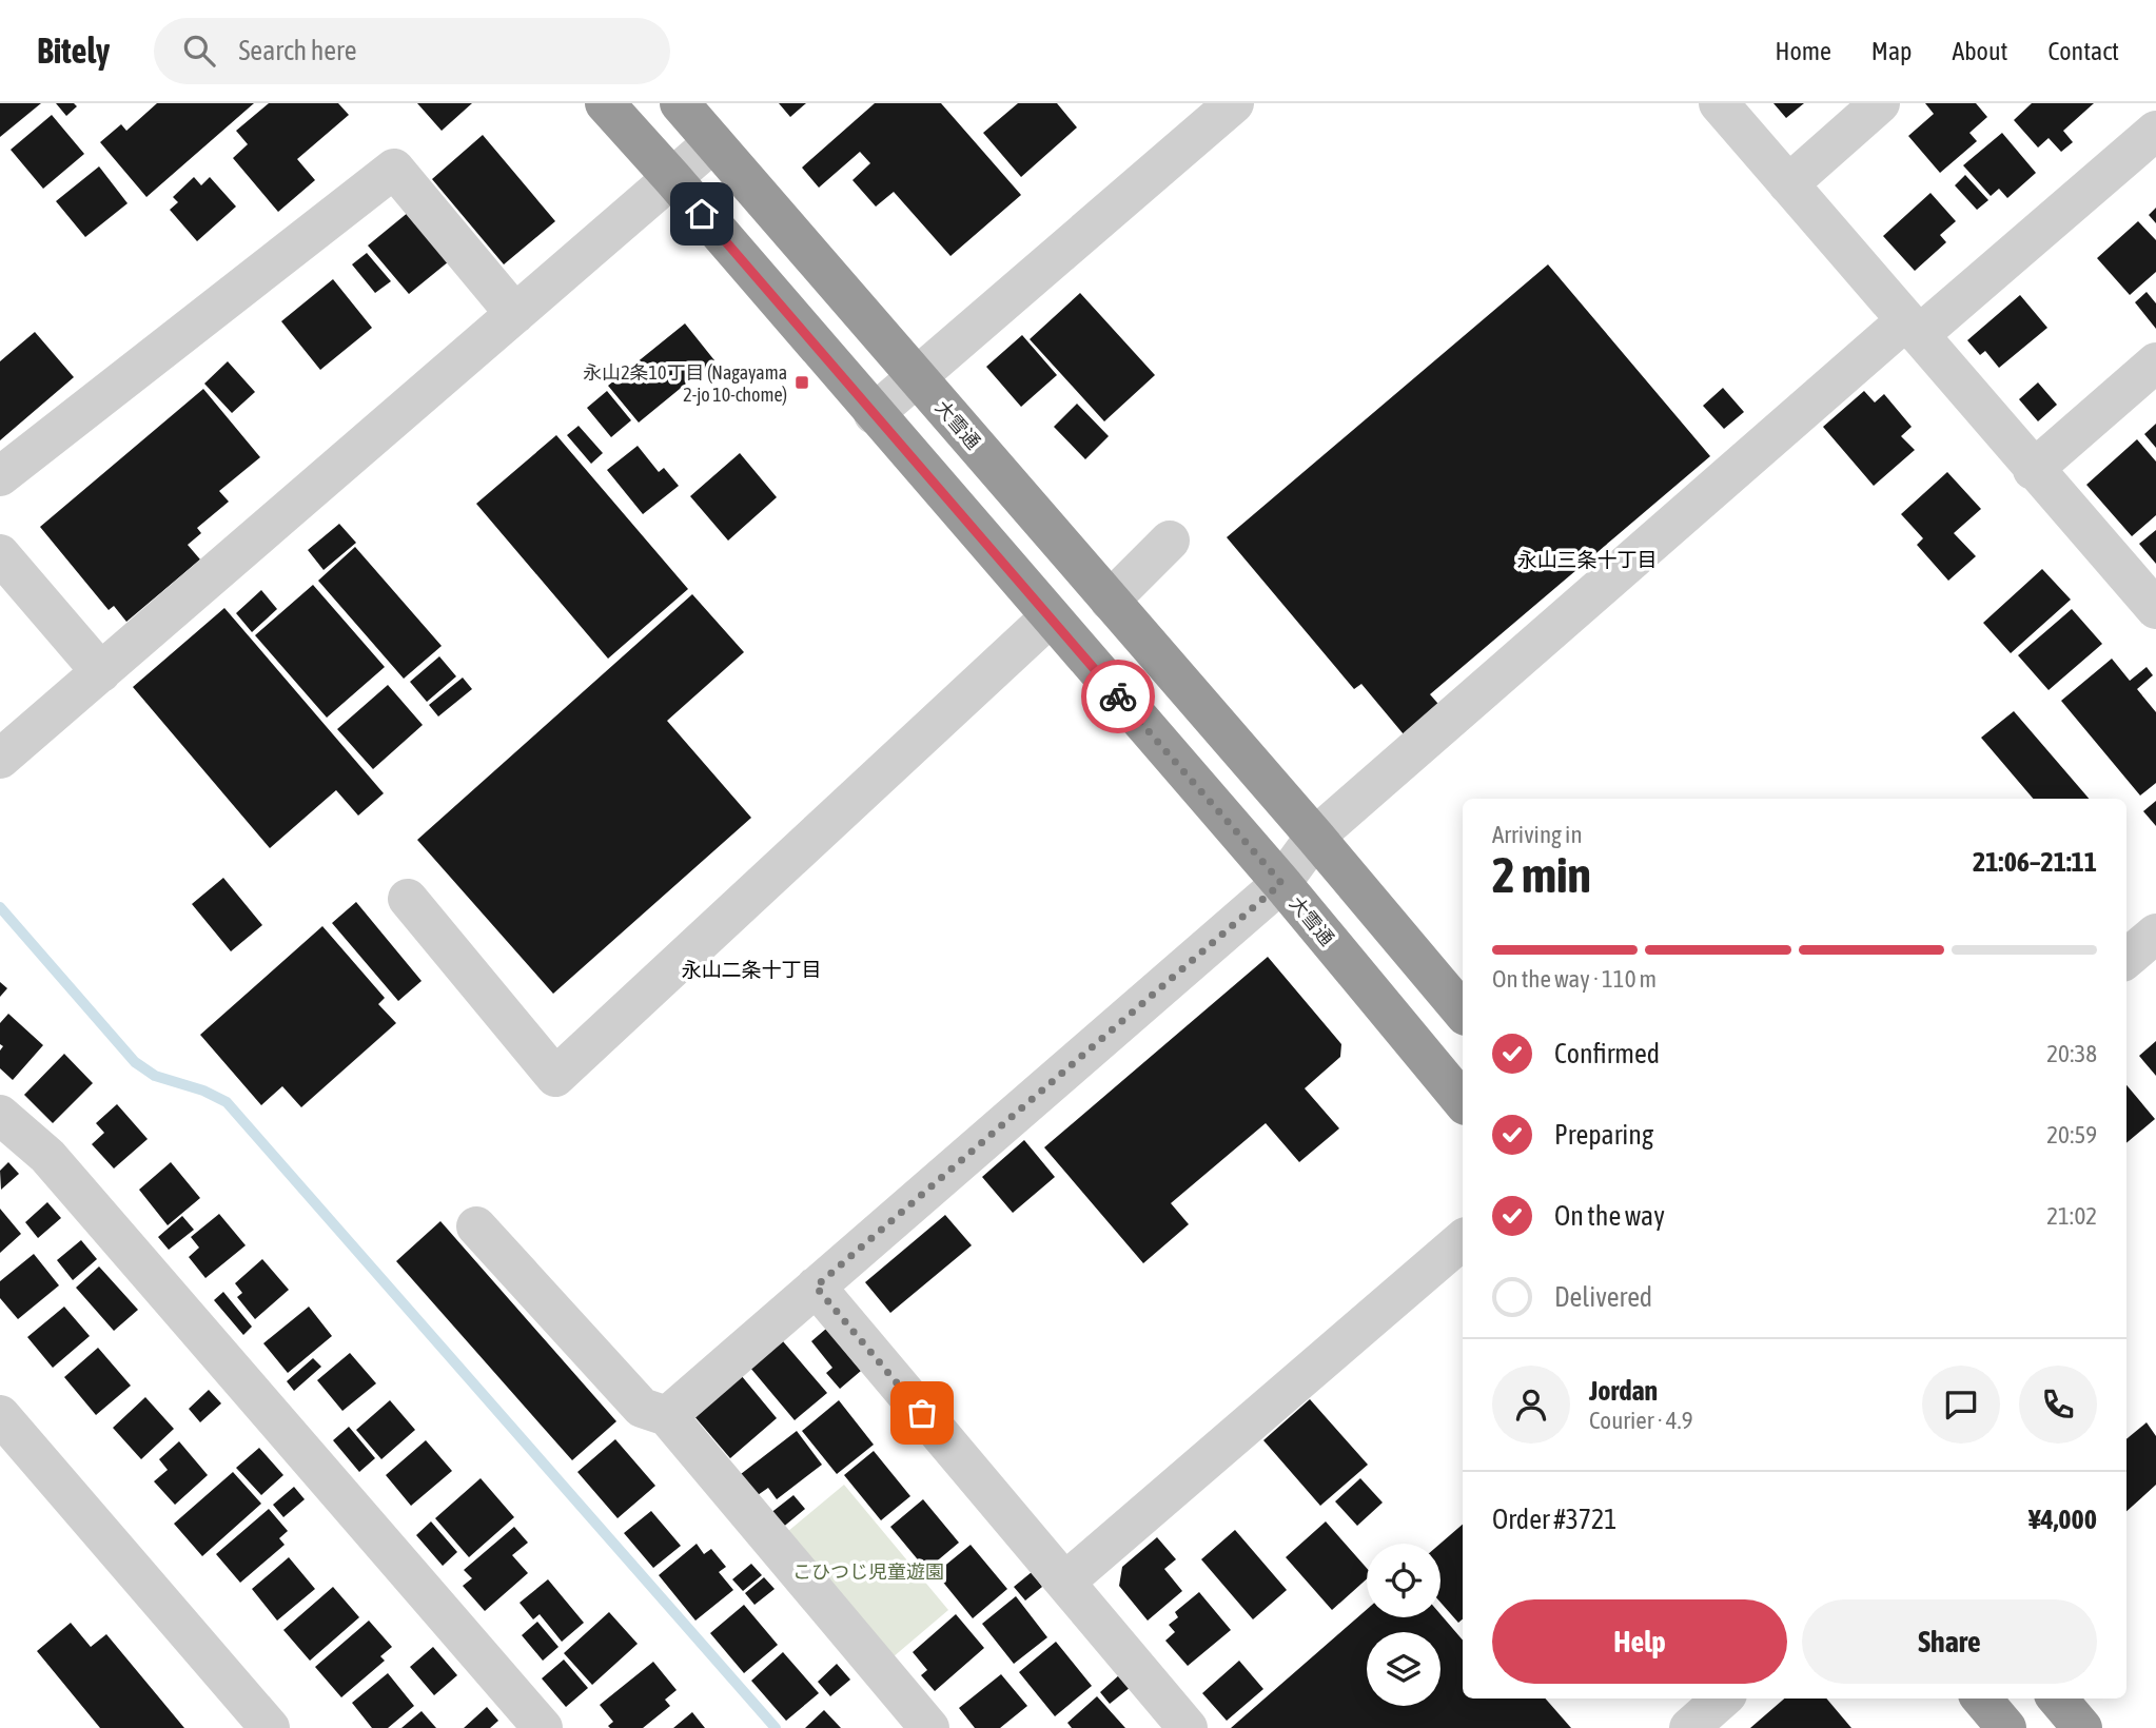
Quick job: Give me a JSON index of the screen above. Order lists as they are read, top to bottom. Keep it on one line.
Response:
{"streets":{"highway":["大雪通"]},"districts":["永山三条十丁目","永山二条十丁目"],"parks":["こひつじ児童遊園"],"places":{"transit":["永山2条10丁目 (Nagayama 2-jo 10-chome)"]},"page":{"header":"Bitely","search":"Search here","nav":["Home","Map","About","Contact"],"heading":["2 min","Arriving in","21:06–21:11"],"panel":["Jordan","Courier · 4.9","Order #3721","¥4,000"],"bar":"On the way · 110 m","list":[["Confirmed","20:38"],["Preparing","20:59"],["On the way","21:02"],"Delivered"],"buttons":["Help","Share"]}}
